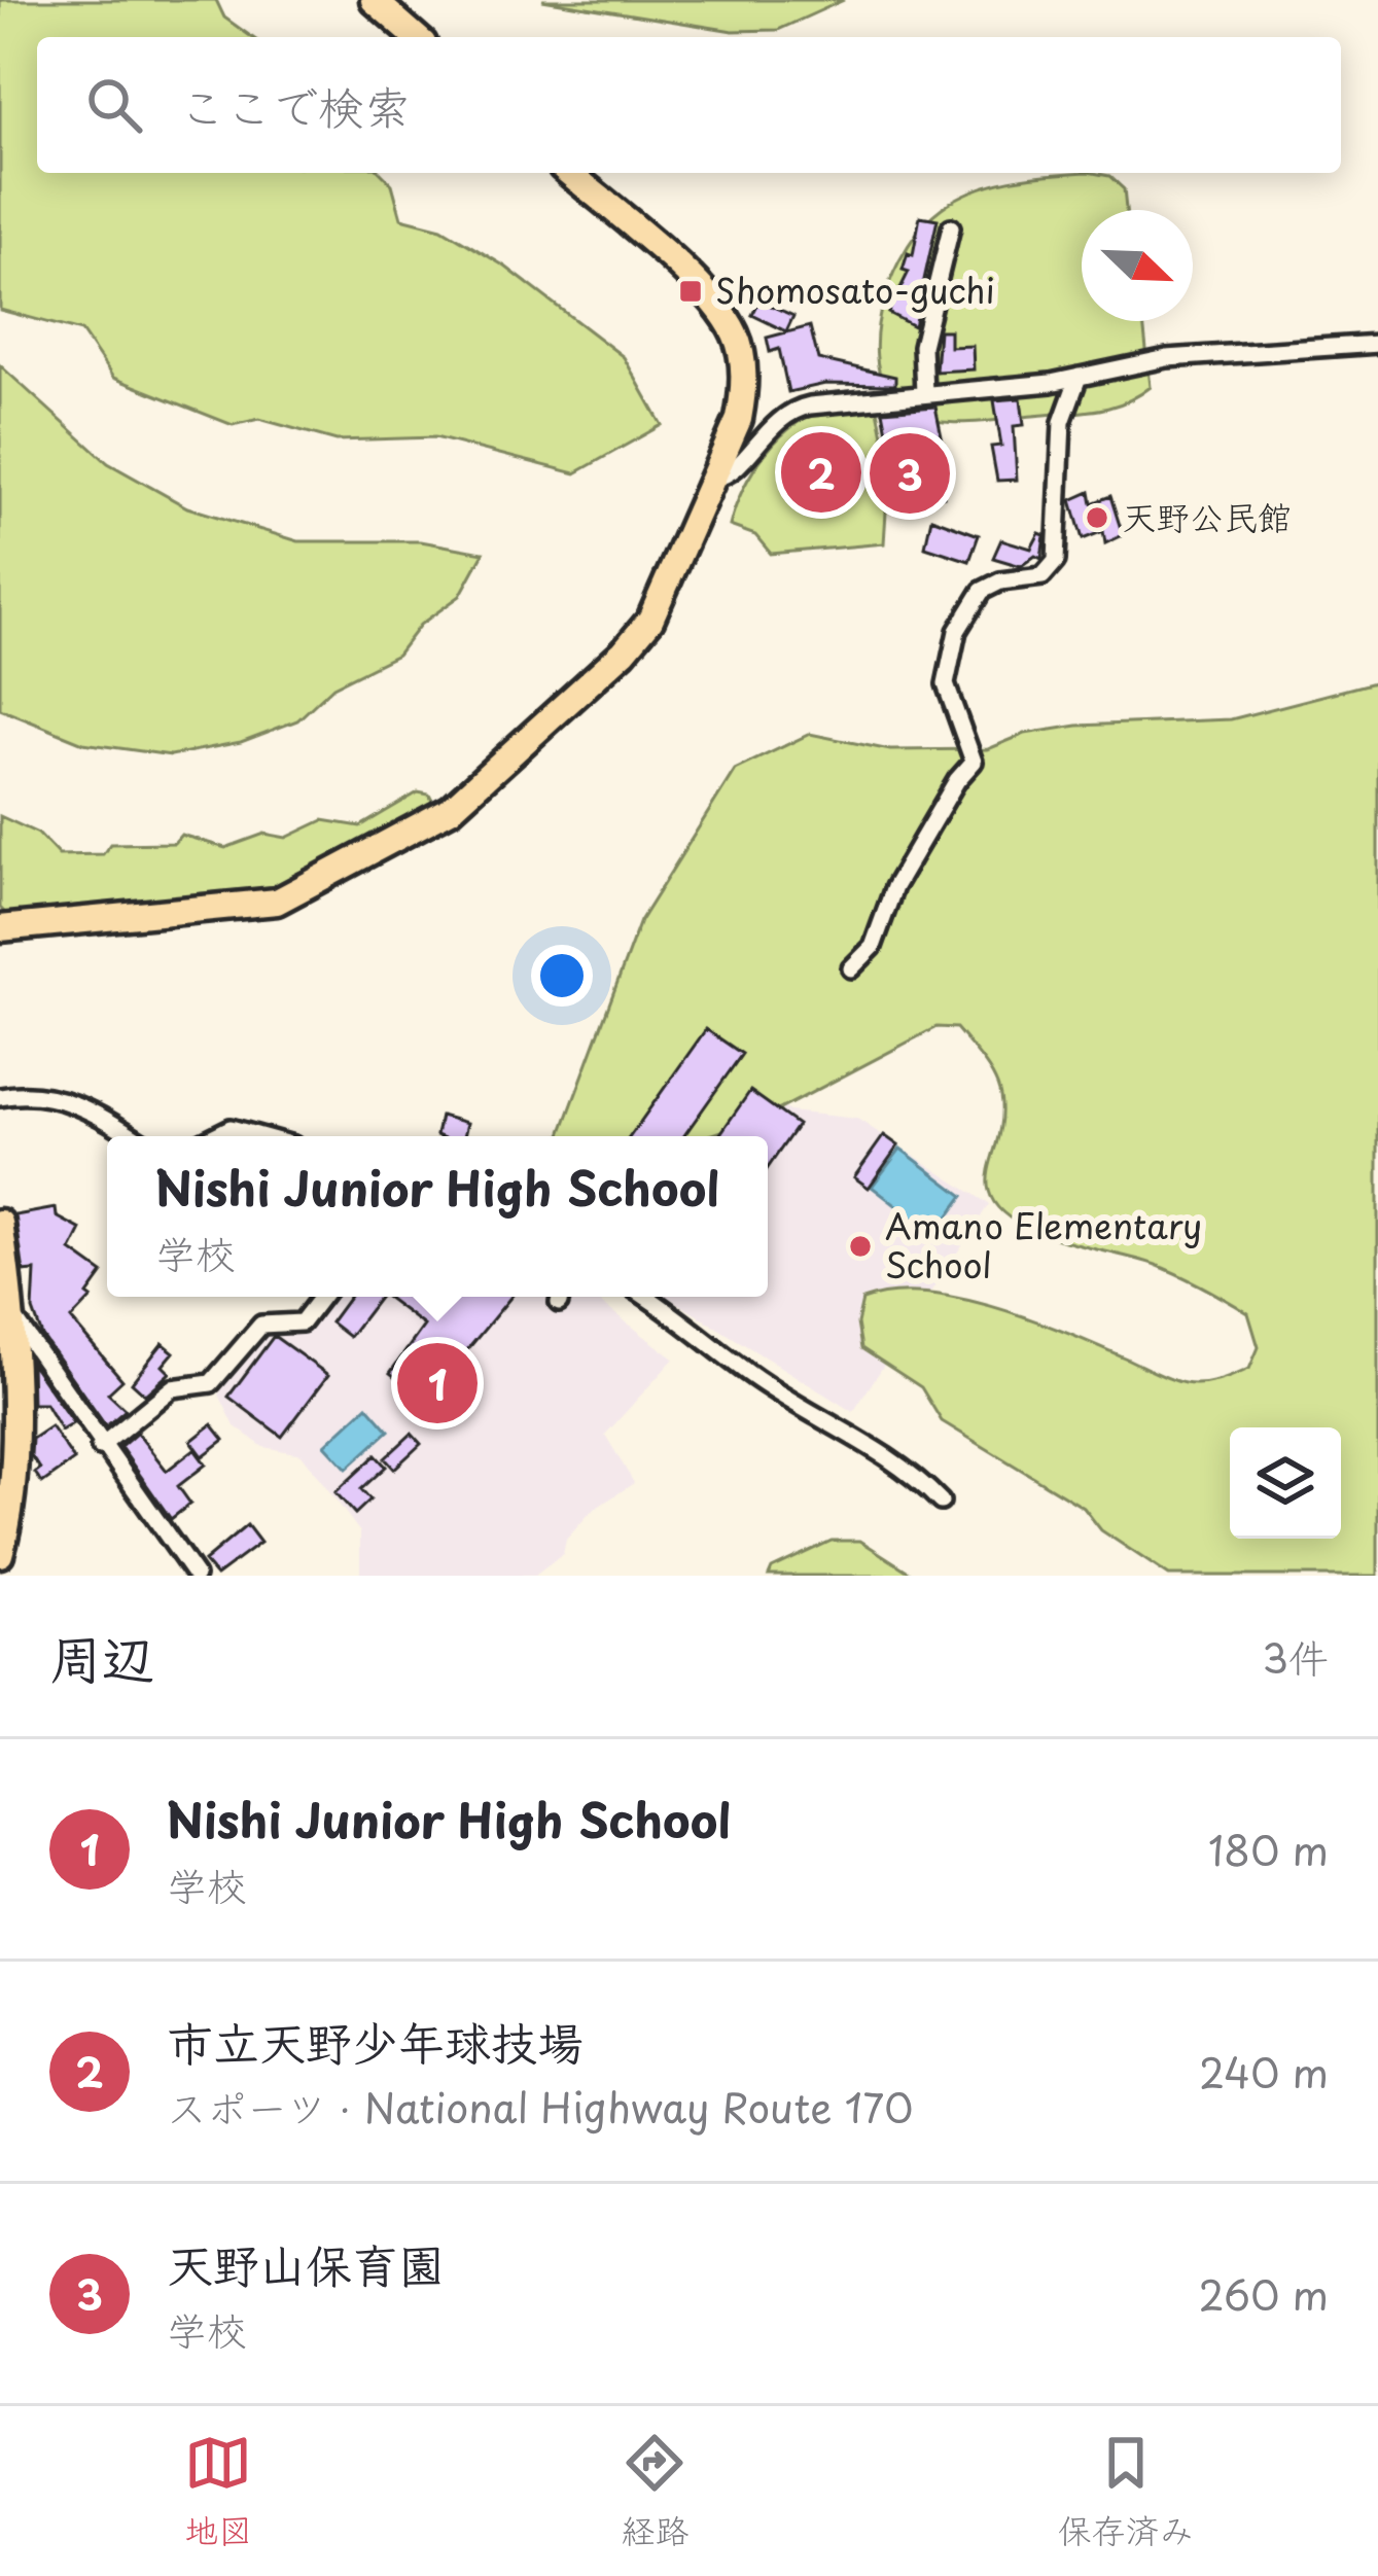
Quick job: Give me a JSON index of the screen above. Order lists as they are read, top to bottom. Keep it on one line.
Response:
{"places":{"transit":["Shomosato-guchi"],"other":["天野公民館","Amano Elementary School"]},"north":"bottom right","page":{"search":"ここで検索","pins":["2","3","1"],"popup":["Nishi Junior High School","学校"],"heading":["周辺","3件"],"list":[{"mark":"1","name":"Nishi Junior High School","note":"学校","value":"180 m"},{"mark":"2","name":"市立天野少年球技場","note":"スポーツ · National Highway Route 170","value":"240 m"},{"mark":"3","name":"天野山保育園","note":"学校","value":"260 m"}],"nav":["地図","経路","保存済み"]}}
